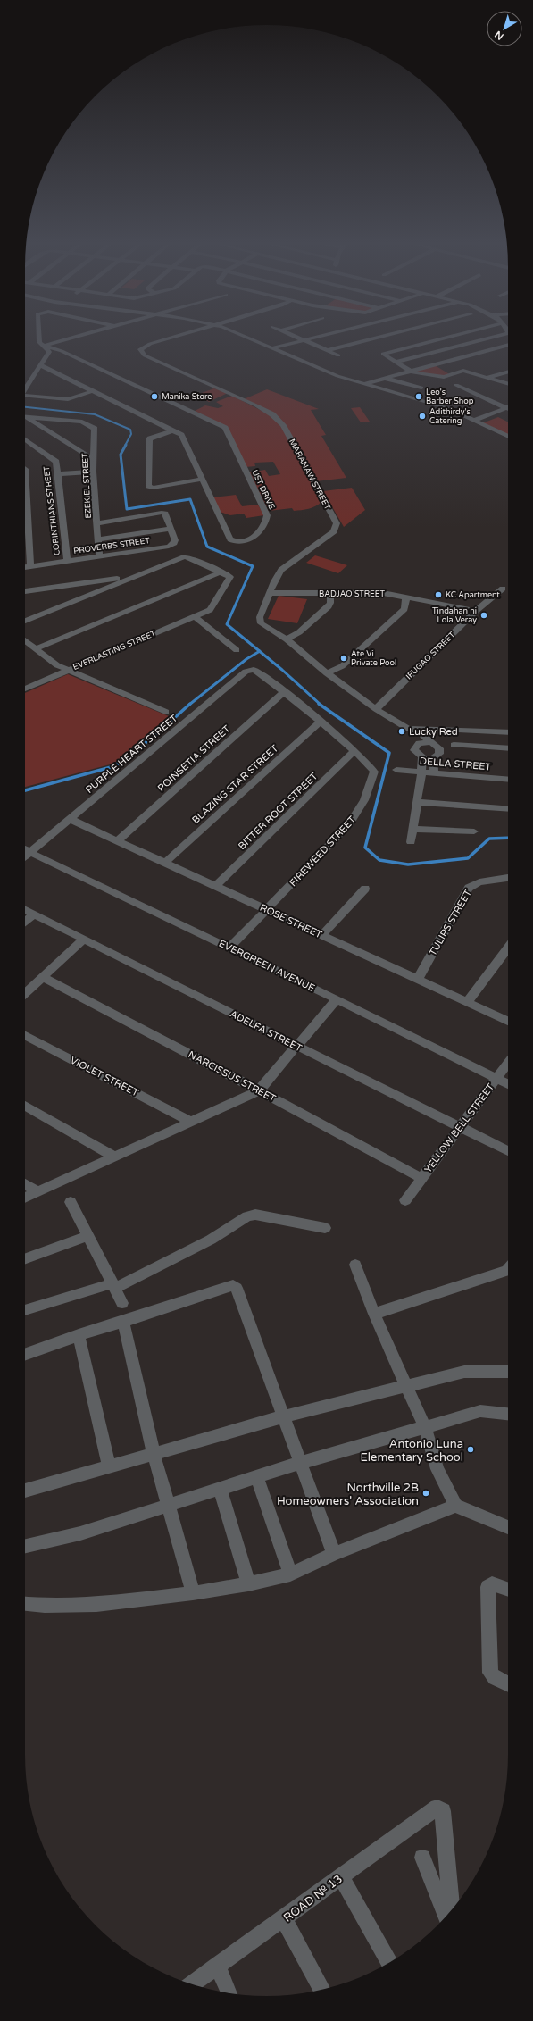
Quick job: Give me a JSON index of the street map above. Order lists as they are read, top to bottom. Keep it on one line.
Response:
{"streets":{"street":["MARANAW STREET","EZEKIEL STREET","UST DRIVE","CORINTHIANS STREET","PROVERBS STREET","BADJAO STREET","EVERLASTING STREET","IFUGAO STREET","PURPLE HEART STREET","POINSETIA STREET","DELLA STREET","BLAZING STAR STREET","BITTER ROOT STREET","FIREWEED STREET","ROSE STREET","TULIPS STREET","EVERGREEN AVENUE","ADELFA STREET","VIOLET STREET","NARCISSUS STREET","YELLOW BELL STREET","ROAD № 13"]},"crossings":[["MARANAW STREET","BADJAO STREET"],["MARANAW STREET","IFUGAO STREET"],["MARANAW STREET","DELLA STREET"],["EZEKIEL STREET","PROVERBS STREET"],["CORINTHIANS STREET","PROVERBS STREET"],["BADJAO STREET","IFUGAO STREET"],["PURPLE HEART STREET","FIREWEED STREET"],["PURPLE HEART STREET","ROSE STREET"],["PURPLE HEART STREET","EVERGREEN AVENUE"],["POINSETIA STREET","FIREWEED STREET"],["POINSETIA STREET","ROSE STREET"],["BLAZING STAR STREET","FIREWEED STREET"],["BLAZING STAR STREET","ROSE STREET"],["BITTER ROOT STREET","FIREWEED STREET"],["BITTER ROOT STREET","ROSE STREET"],["FIREWEED STREET","ROSE STREET"],["FIREWEED STREET","EVERGREEN AVENUE"],["ROSE STREET","TULIPS STREET"],["EVERGREEN AVENUE","YELLOW BELL STREET"],["ADELFA STREET","YELLOW BELL STREET"],["NARCISSUS STREET","YELLOW BELL STREET"]],"places":["Manika Store","Leo's Barber Shop","Adithirdy's Catering","KC Apartment","Tindahan ni Lola Veray","Ate Vi Private Pool","Lucky Red","Antonio Luna Elementary School","Northville 2B Homeowners' Association"],"north":"bottom left"}
